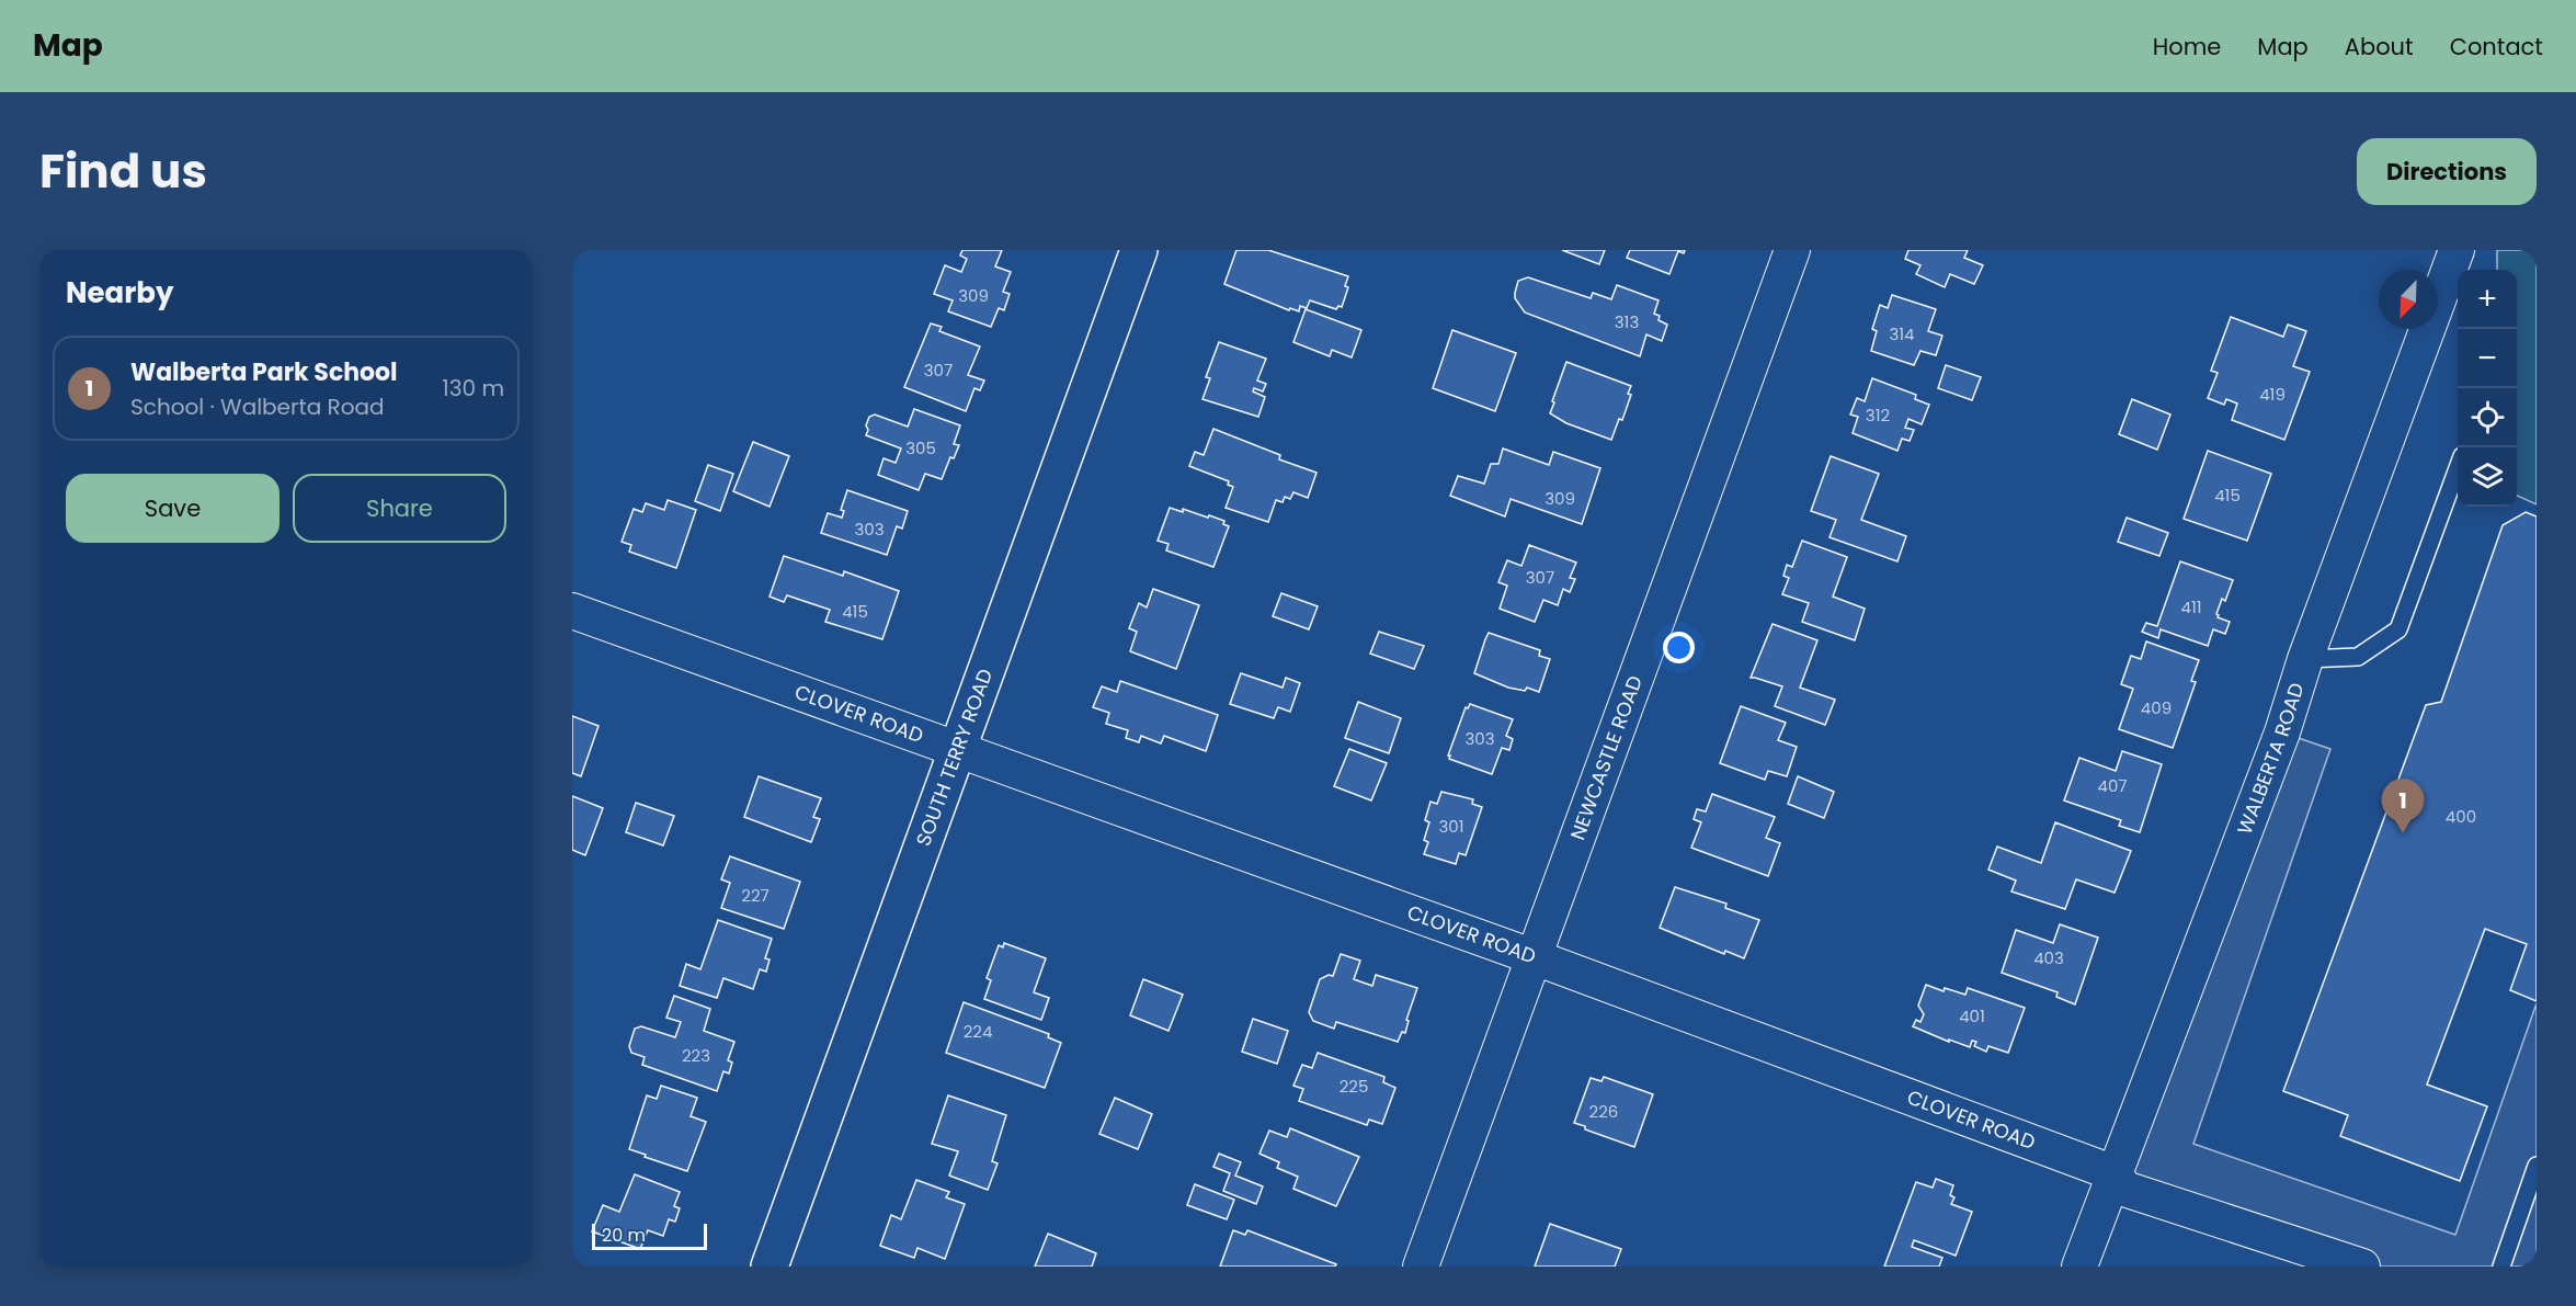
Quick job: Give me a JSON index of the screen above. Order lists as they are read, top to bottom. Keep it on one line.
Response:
{"streets":{"street":["CLOVER ROAD","SOUTH TERRY ROAD","NEWCASTLE ROAD","WALBERTA ROAD"]},"crossings":[["CLOVER ROAD","SOUTH TERRY ROAD"],["CLOVER ROAD","NEWCASTLE ROAD"],["CLOVER ROAD","WALBERTA ROAD"]],"house_numbers":["309","313","314","307","419","312","305","415","309","303","307","411","415","409","303","407","400","301","227","403","401","224","223","225","226"],"scale_bar":"20 m","north":"bottom left","page":{"header":"Map","nav":["Home","Map","About","Contact"],"title":"Find us","buttons":["Directions",["Save","Share"]],"heading":"Nearby","map_buttons":["+","−"],"list":[{"mark":"1","name":"Walberta Park School","note":"School · Walberta Road","value":"130 m"}],"pins":"1","scale":"20 m"}}
